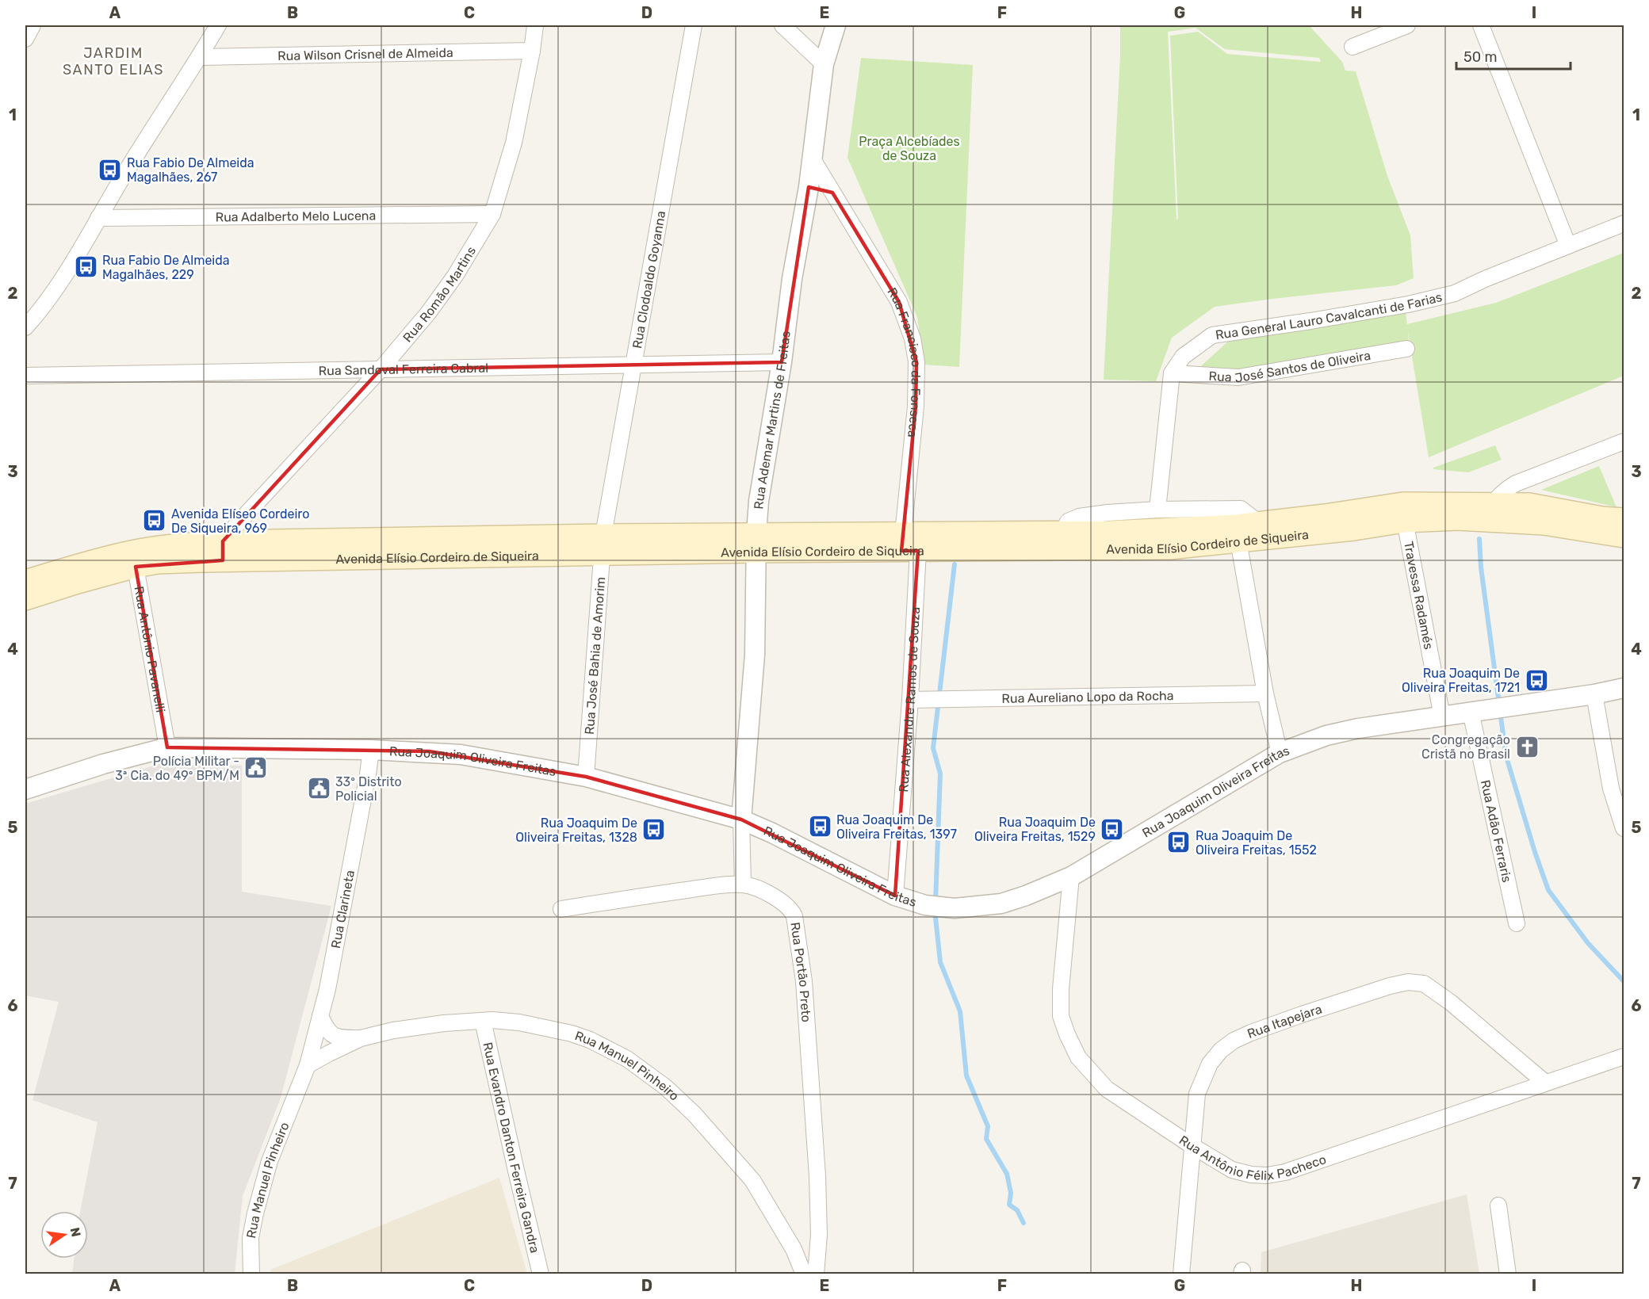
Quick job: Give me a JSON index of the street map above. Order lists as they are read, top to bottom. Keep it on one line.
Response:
{"streets":{"main road":["Avenida Elísio Cordeiro de Siqueira"],"street":["Rua Wilson Crisnel de Almeida","Rua Adalberto Melo Lucena","Rua Clodoaldo Goyanna","Rua Romão Martins","Rua General Lauro Cavalcanti de Farias","Rua Francisco da Fonseca","Rua José Santos de Oliveira","Rua Sandoval Ferreira Cabral","Rua Ademar Martins de Freitas","Travessa Radamés","Rua Antônio Pavanelli","Rua José Bahia de Amorim","Rua Aureliano Lopo da Rocha","Rua Alexandre Ramos de Souza","Rua Joaquim Oliveira Freitas","Rua Adão Ferraris","Rua Clarineta","Rua Portão Preto","Rua Itapejara","Rua Manuel Pinheiro","Rua Antônio Félix Pacheco","Rua Evandro Danton Ferreira Gandra"]},"crossings":[["Rua Wilson Crisnel de Almeida","Rua Romão Martins"],["Rua Adalberto Melo Lucena","Rua Romão Martins"],["Rua Clodoaldo Goyanna","Rua Sandoval Ferreira Cabral"],["Rua Clodoaldo Goyanna","Avenida Elísio Cordeiro de Siqueira"],["Rua Clodoaldo Goyanna","Rua José Bahia de Amorim"],["Rua Romão Martins","Rua Sandoval Ferreira Cabral"],["Rua Romão Martins","Avenida Elísio Cordeiro de Siqueira"],["Rua General Lauro Cavalcanti de Farias","Rua José Santos de Oliveira"],["Rua Francisco da Fonseca","Rua Ademar Martins de Freitas"],["Rua Francisco da Fonseca","Avenida Elísio Cordeiro de Siqueira"],["Rua Francisco da Fonseca","Rua Alexandre Ramos de Souza"],["Rua Sandoval Ferreira Cabral","Rua Ademar Martins de Freitas"],["Rua Ademar Martins de Freitas","Avenida Elísio Cordeiro de Siqueira"],["Rua Ademar Martins de Freitas","Rua Joaquim Oliveira Freitas"],["Avenida Elísio Cordeiro de Siqueira","Travessa Radamés"],["Avenida Elísio Cordeiro de Siqueira","Rua Antônio Pavanelli"],["Avenida Elísio Cordeiro de Siqueira","Rua José Bahia de Amorim"],["Avenida Elísio Cordeiro de Siqueira","Rua Alexandre Ramos de Souza"],["Travessa Radamés","Rua Joaquim Oliveira Freitas"],["Rua Antônio Pavanelli","Rua Joaquim Oliveira Freitas"],["Rua José Bahia de Amorim","Rua Joaquim Oliveira Freitas"],["Rua Aureliano Lopo da Rocha","Rua Alexandre Ramos de Souza"],["Rua Alexandre Ramos de Souza","Rua Joaquim Oliveira Freitas"],["Rua Joaquim Oliveira Freitas","Rua Adão Ferraris"],["Rua Joaquim Oliveira Freitas","Rua Clarineta"],["Rua Joaquim Oliveira Freitas","Rua Antônio Félix Pacheco"],["Rua Clarineta","Rua Manuel Pinheiro"],["Rua Itapejara","Rua Antônio Félix Pacheco"],["Rua Manuel Pinheiro","Rua Evandro Danton Ferreira Gandra"]],"districts":["JARDIM SANTO ELIAS"],"parks":["Praça Alcebíades de Souza"],"places":{"bus stop":["Rua Fabio De Almeida Magalhães, 267","Rua Fabio De Almeida Magalhães, 229","Avenida Elíseo Cordeiro De Siqueira, 969","Rua Joaquim De Oliveira Freitas, 1721","Rua Joaquim De Oliveira Freitas, 1397","Rua Joaquim De Oliveira Freitas, 1529","Rua Joaquim De Oliveira Freitas, 1328","Rua Joaquim De Oliveira Freitas, 1552"],"church":["Congregação Cristã no Brasil"],"public building":["Polícia Militar - 3ª Cia. do 49º BPM/M","33º Distrito Policial"]},"scale_bar":"50 m","north":"right","grid":{"columns":["A","B","C","D","E","F","G","H","I"],"rows":["1","2","3","4","5","6","7"]}}
